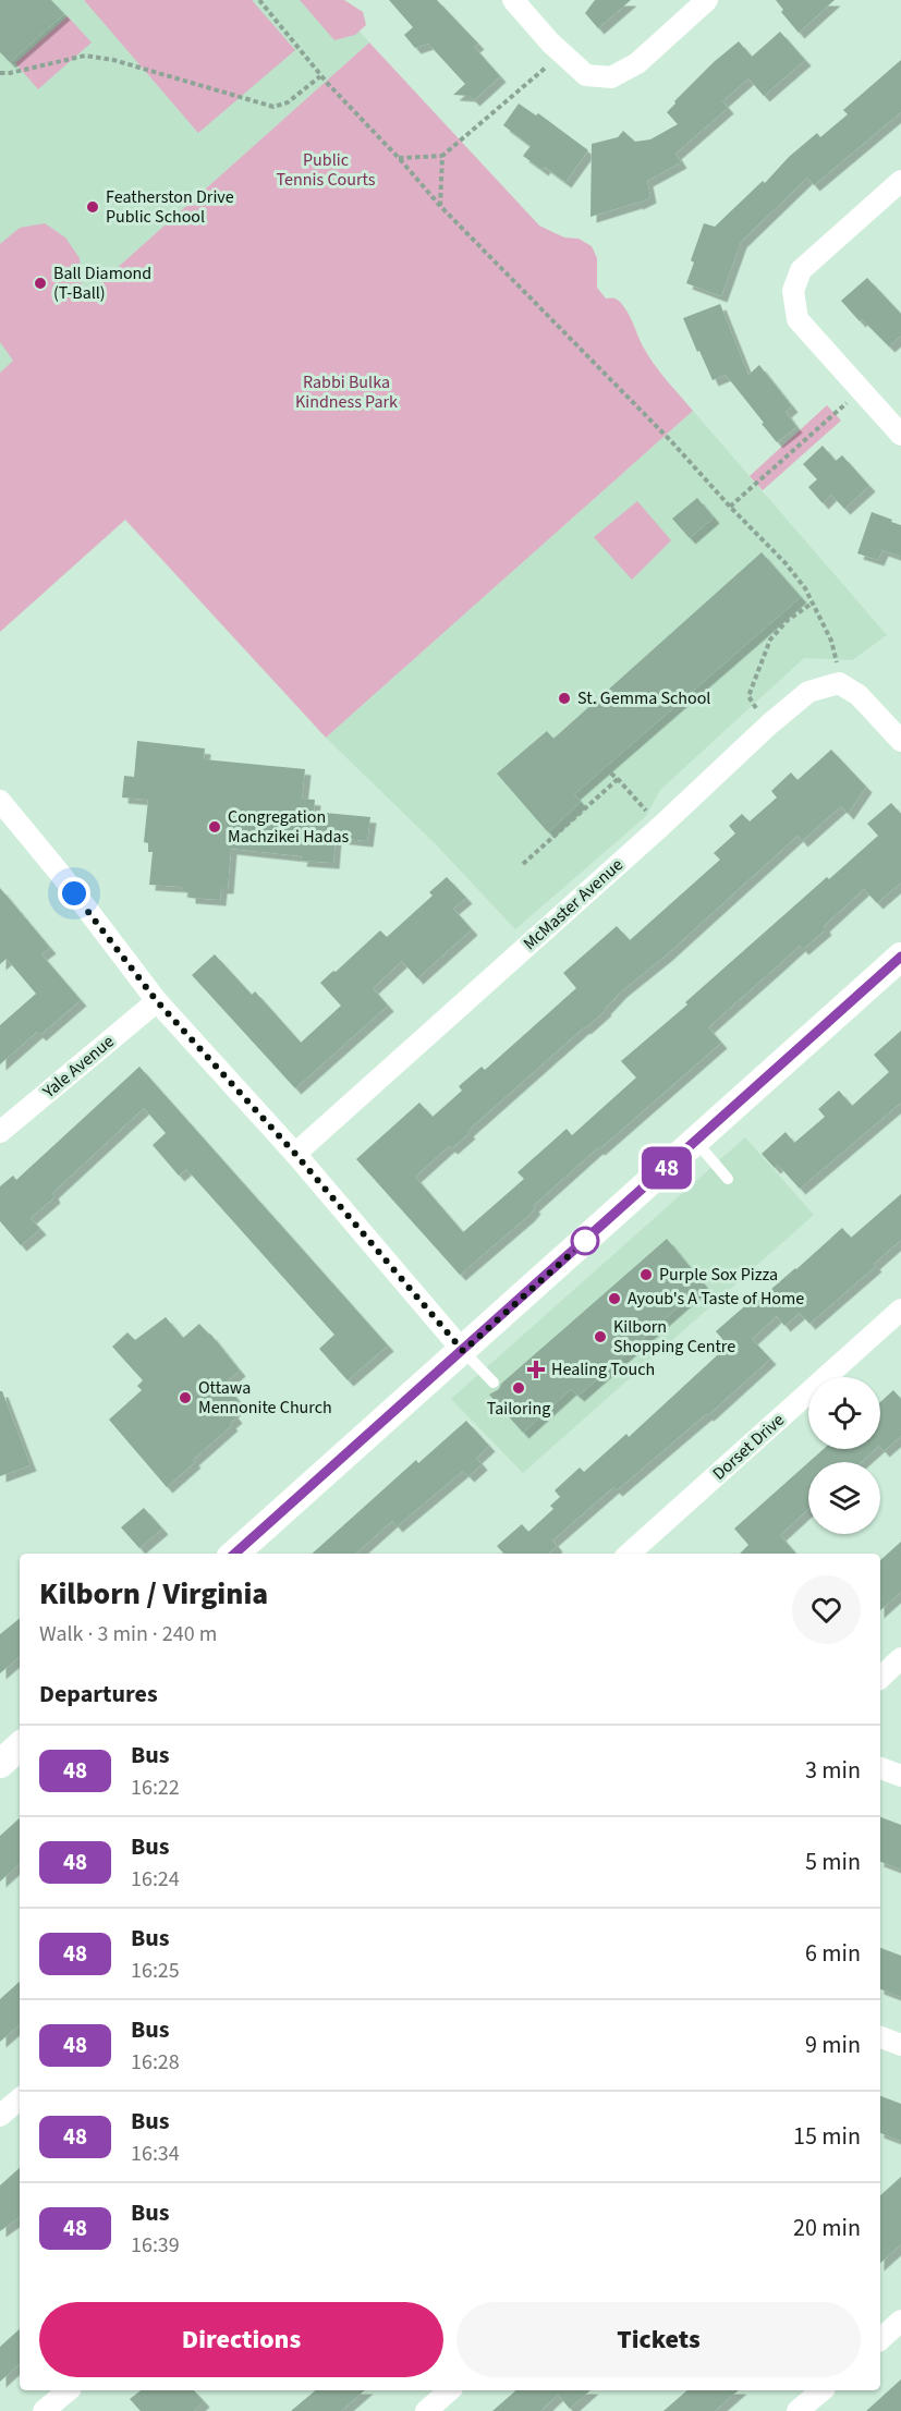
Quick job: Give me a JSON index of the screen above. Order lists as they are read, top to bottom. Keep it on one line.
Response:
{"streets":{"street":["McMaster Avenue","Yale Avenue","Dorset Drive"]},"parks":["Public Tennis Courts","Rabbi Bulka Kindness Park"],"places":{"other":["Featherston Drive Public School","Ball Diamond (T-Ball)","St. Gemma School","Congregation Machzikei Hadas","Purple Sox Pizza","Ayoub's A Taste of Home","Kilborn Shopping Centre","Tailoring","Ottawa Mennonite Church"],"health":["Healing Touch"]},"lines":["bus line 48"],"page":{"on_map":"48","heading":[["Kilborn / Virginia","Walk · 3 min · 240 m"],"Departures"],"list":[{"mark":"48","name":"Bus","note":"16:22","value":"3 min"},{"mark":"48","name":"Bus","note":"16:24","value":"5 min"},{"mark":"48","name":"Bus","note":"16:25","value":"6 min"},{"mark":"48","name":"Bus","note":"16:28","value":"9 min"},{"mark":"48","name":"Bus","note":"16:34","value":"15 min"},{"mark":"48","name":"Bus","note":"16:39","value":"20 min"}],"buttons":["Directions","Tickets"]}}
